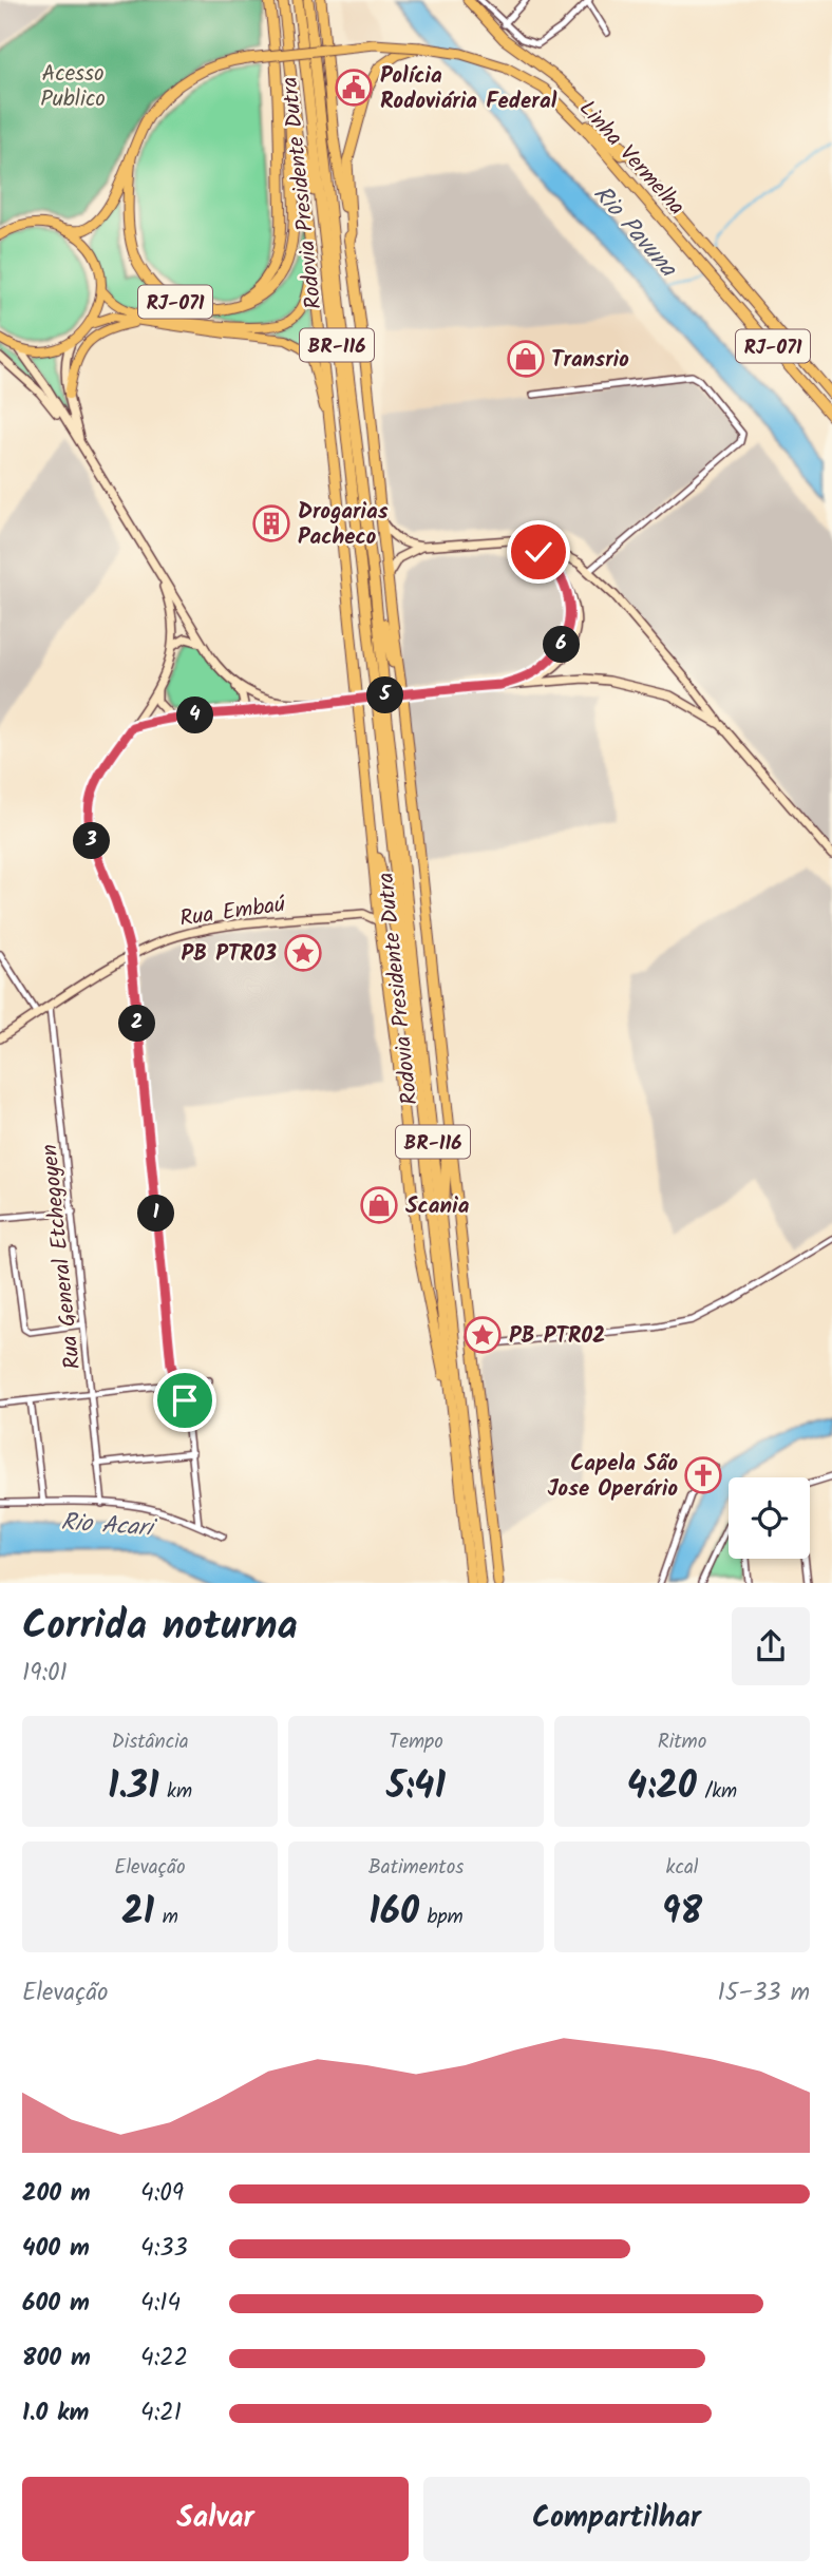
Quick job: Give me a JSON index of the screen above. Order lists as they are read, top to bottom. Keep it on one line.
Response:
{"streets":{"highway":["Linha Vermelha","Rodovia Presidente Dutra","RJ-071","BR-116"],"street":["Rua Embaú","Rua General Etchegoyen"]},"crossings":[["Linha Vermelha","RJ-071"],["Rodovia Presidente Dutra","BR-116"],["RJ-071","BR-116"],["BR-116","Rua Embaú"],["Rua Embaú","Rua General Etchegoyen"]],"water":["Rio Pavuna","Rio Acari"],"parks":["Acesso Publico"],"places":{"public building":["Polícia Rodoviária Federal"],"shop":["Transrio","Scania"],"building":["Drogarias Pacheco"],"place":["PB PTR03","PB PTR02"],"church":["Capela São Jose Operário"]},"page":{"pins":["6","5","4","3","2","1"],"heading":["Corrida noturna","19:01"],"stats":[["Distância","1.31 km"],["Tempo","5:41"],["Ritmo","4:20 /km"],["Elevação","21 m"],["Batimentos","160 bpm"],["kcal","98"]],"chart":["Elevação","15–33 m"],"list":[{"name":"200 m","note":"4:09"},{"name":"400 m","note":"4:33"},{"name":"600 m","note":"4:14"},{"name":"800 m","note":"4:22"},{"name":"1.0 km","note":"4:21"}],"buttons":["Salvar","Compartilhar"]}}
